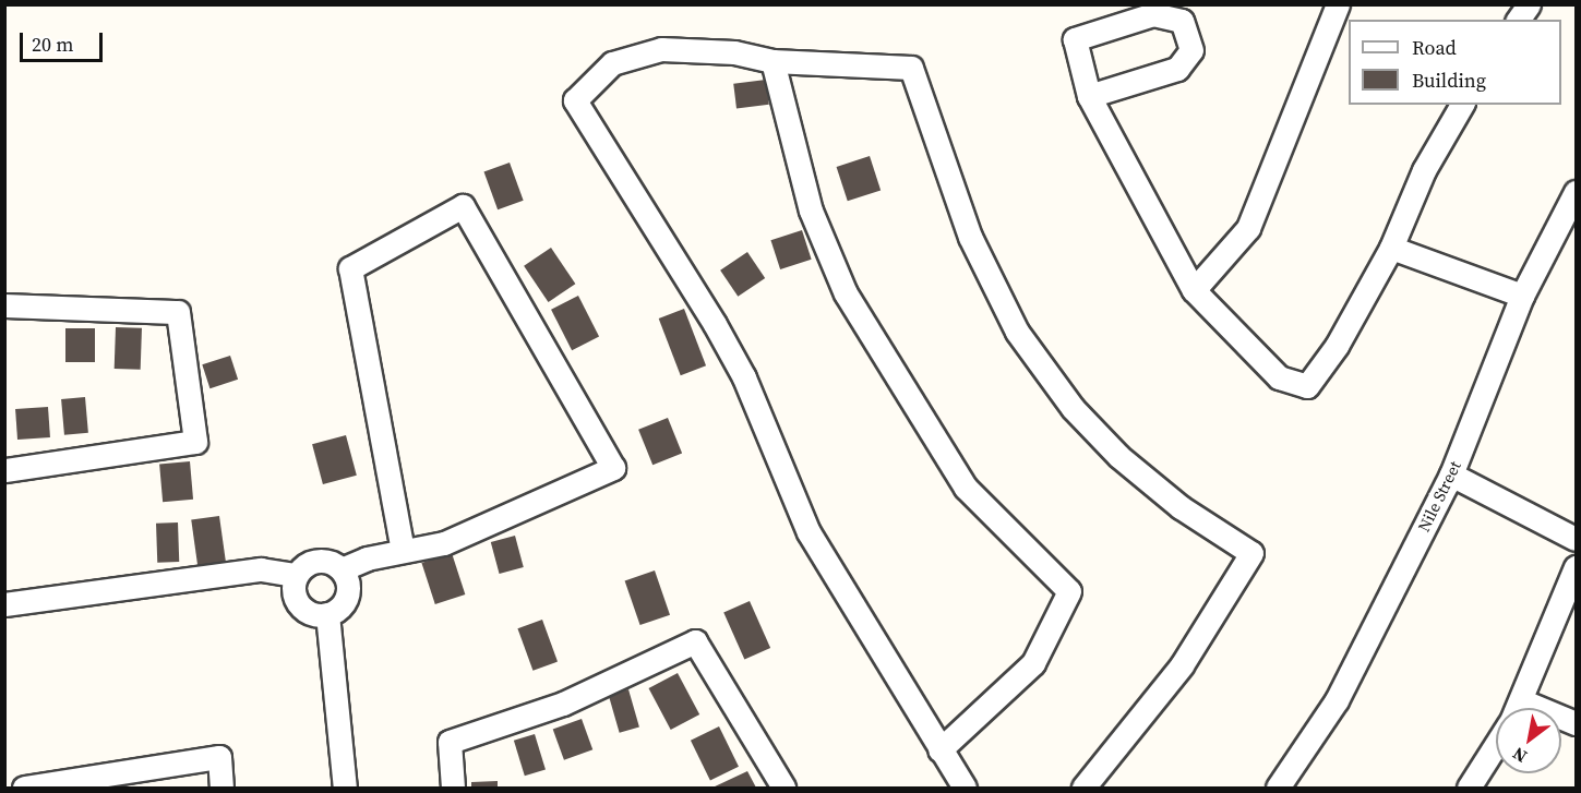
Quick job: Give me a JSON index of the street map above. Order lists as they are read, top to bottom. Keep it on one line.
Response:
{"streets":{"street":["Nile Street"]},"legend":["Road","Building"],"scale_bar":"20 m","north":"bottom left"}
